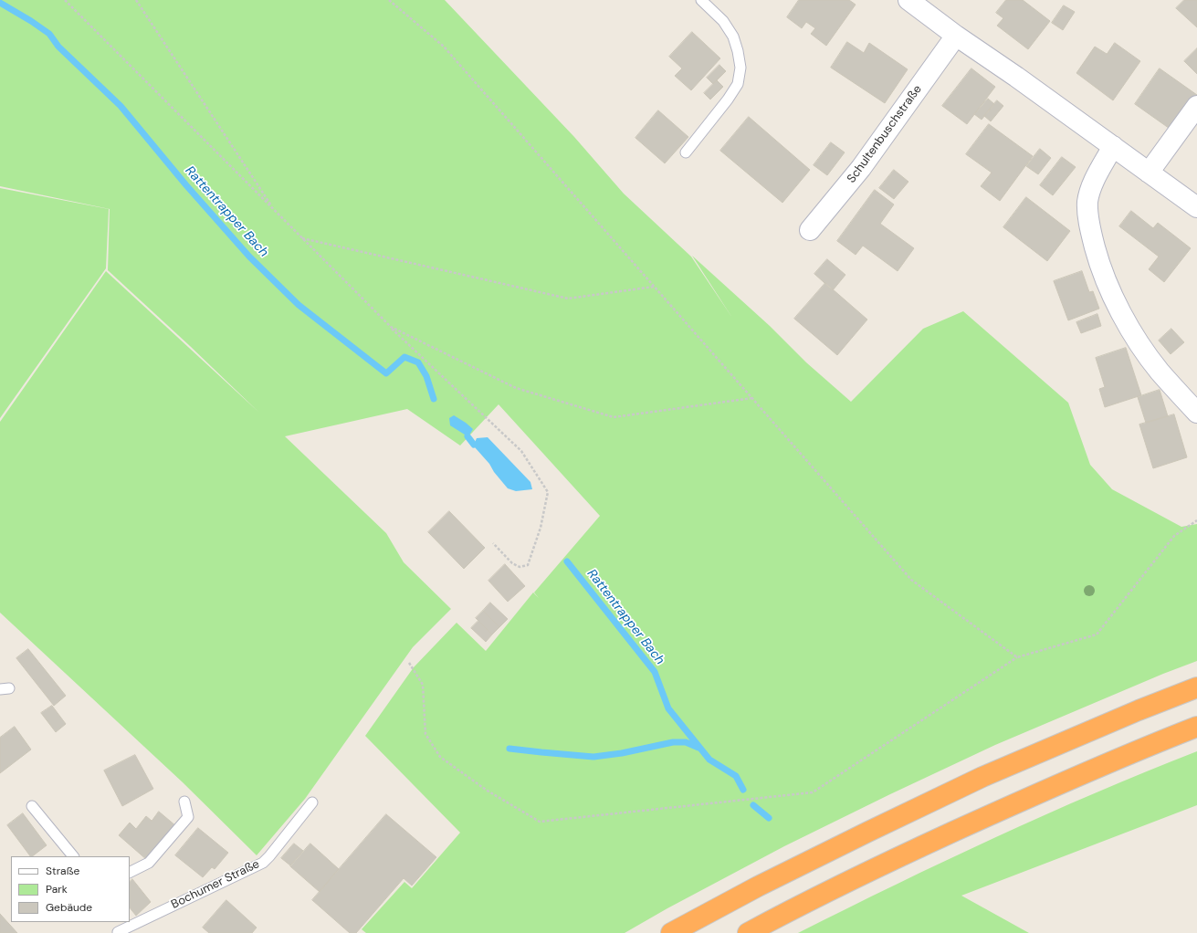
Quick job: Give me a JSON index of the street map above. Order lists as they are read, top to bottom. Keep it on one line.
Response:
{"streets":{"street":["Schultenbuschstraße"],"lane":["Bochumer Straße"]},"water":["Rattentrapper Bach"],"legend":["Straße","Park","Gebäude"]}
